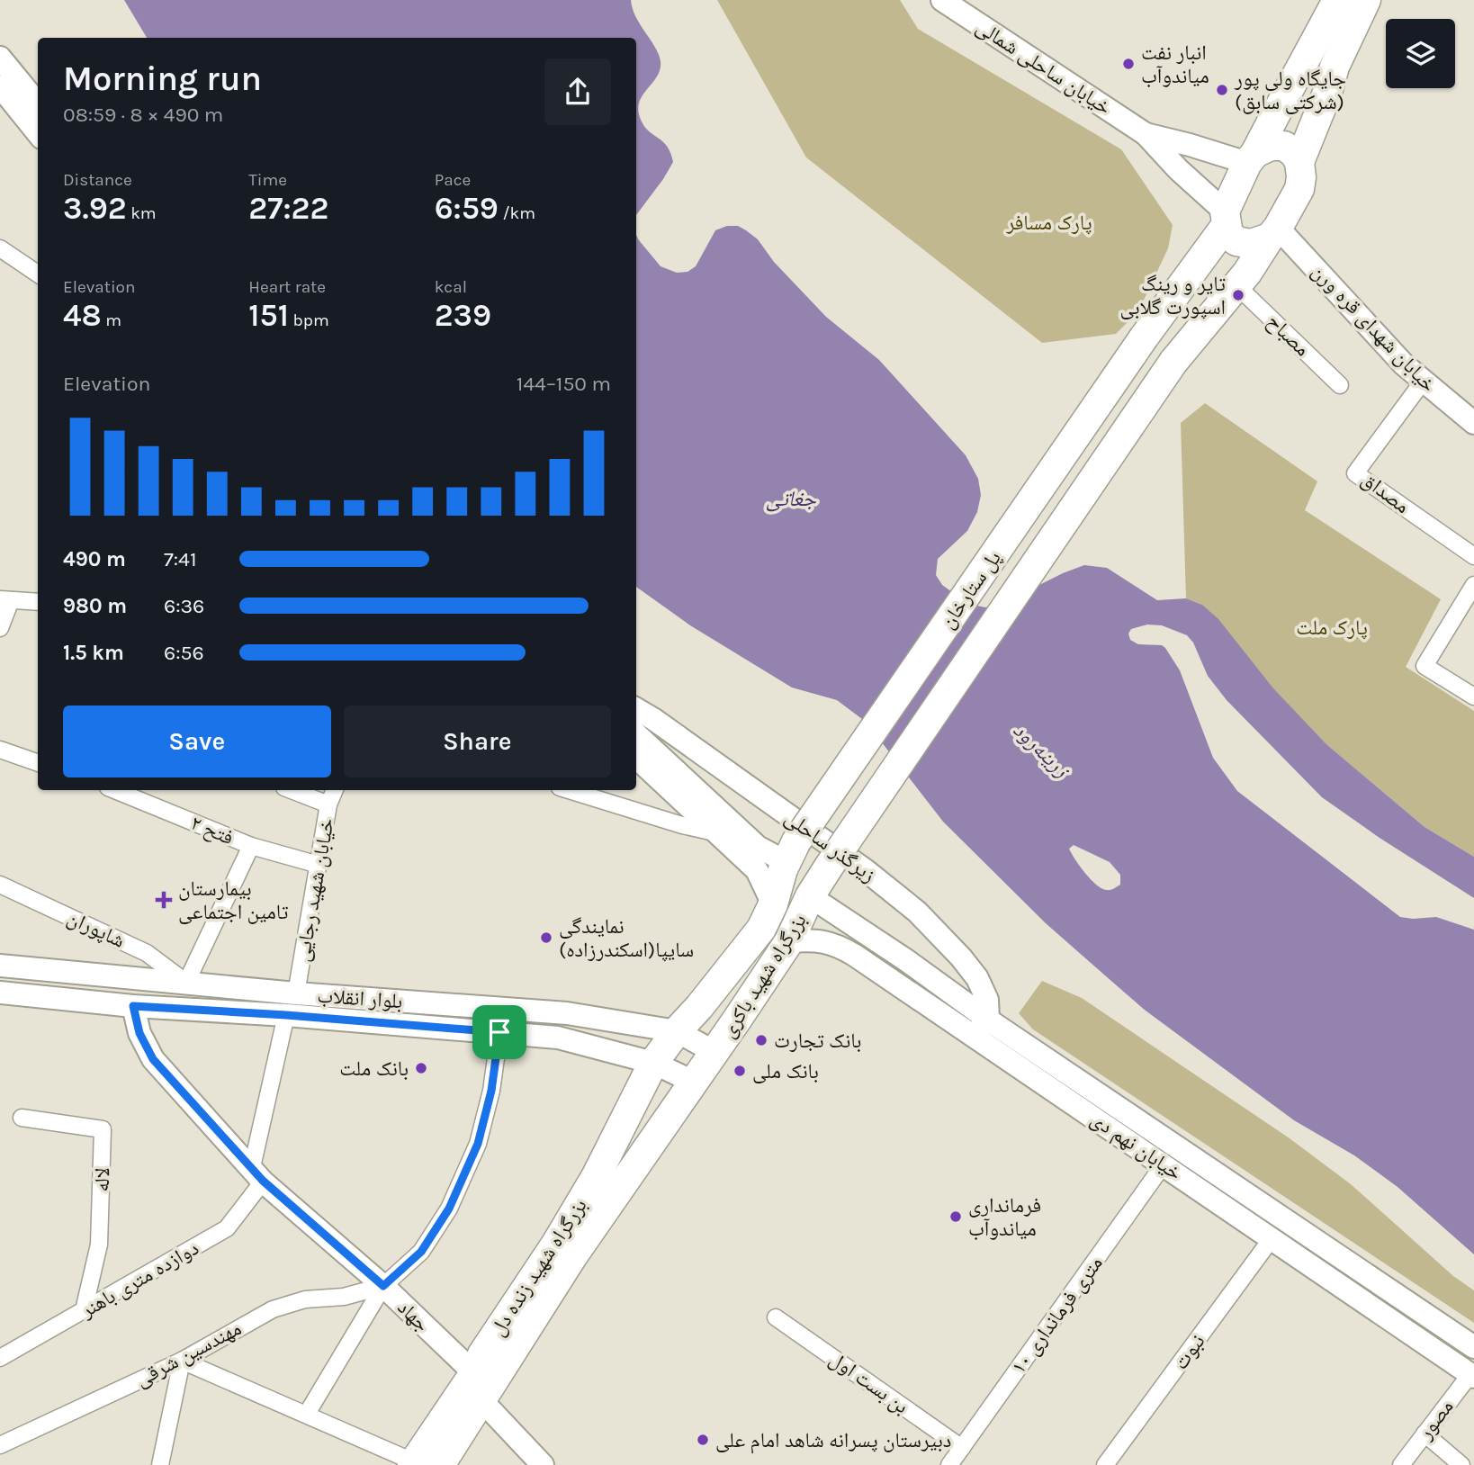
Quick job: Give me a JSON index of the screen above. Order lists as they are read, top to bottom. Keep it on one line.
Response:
{"streets":{"highway":["پل ستارخان","بزرگراه شهید باکری","بزرگراه شهید زنده دل"],"main road":["خیابان ساحلی شمالی","خیابان شهدای قره ورن","زیرگذر ساحلی","بلوار انقلاب","خیابان نهم دی","جهاد"],"street":["مصباح","مصداق","فتح ۲","خیابان شهید رجایی","شاپوران","لاله","دوازده متری باهنر","۱۰ متری فرمانداری","نبوت","مهندسین شرقی","بن بست اول","مصور"]},"crossings":[["خیابان شهدای قره ورن","مصداق"],["مصباح","پل ستارخان"],["پل ستارخان","بزرگراه شهید باکری"],["فتح ۲","خیابان شهید رجایی"],["زیرگذر ساحلی","خیابان نهم دی"],["خیابان شهید رجایی","بلوار انقلاب"],["شاپوران","بلوار انقلاب"],["بزرگراه شهید باکری","بلوار انقلاب"],["بزرگراه شهید باکری","خیابان نهم دی"],["بزرگراه شهید باکری","بزرگراه شهید زنده دل"],["بلوار انقلاب","بزرگراه شهید زنده دل"],["بلوار انقلاب","جهاد"],["خیابان نهم دی","۱۰ متری فرمانداری"],["خیابان نهم دی","نبوت"],["خیابان نهم دی","مصور"],["لاله","دوازده متری باهنر"],["بزرگراه شهید زنده دل","جهاد"],["دوازده متری باهنر","جهاد"],["۱۰ متری فرمانداری","بن بست اول"],["جهاد","مهندسین شرقی"]],"water":["جغاتی","زرینه‌رود"],"parks":["پارک مسافر","پارک ملت"],"places":{"other":["انبار نفت میاندوآب","جایگاه ولی پور (شرکتی سابق)","تایر و رینگ اسپورت گلابی","نمایندگی سایپا(اسکندرزاده)","بانک تجارت","بانک ملت","بانک ملی","فرمانداری میاندوآب","دبیرستان پسرانه شاهد امام علی"],"health":["بیمارستان تامین اجتماعی"]},"page":{"heading":["Morning run","08:59 · 8 × 490 m"],"stats":[["Distance","3.92 km"],["Time","27:22"],["Pace","6:59 /km"],["Elevation","48 m"],["Heart rate","151 bpm"],["kcal","239"]],"chart":["Elevation","144–150 m"],"list":[{"name":"490 m","note":"7:41"},{"name":"980 m","note":"6:36"},{"name":"1.5 km","note":"6:56"}],"buttons":["Save","Share"]}}
